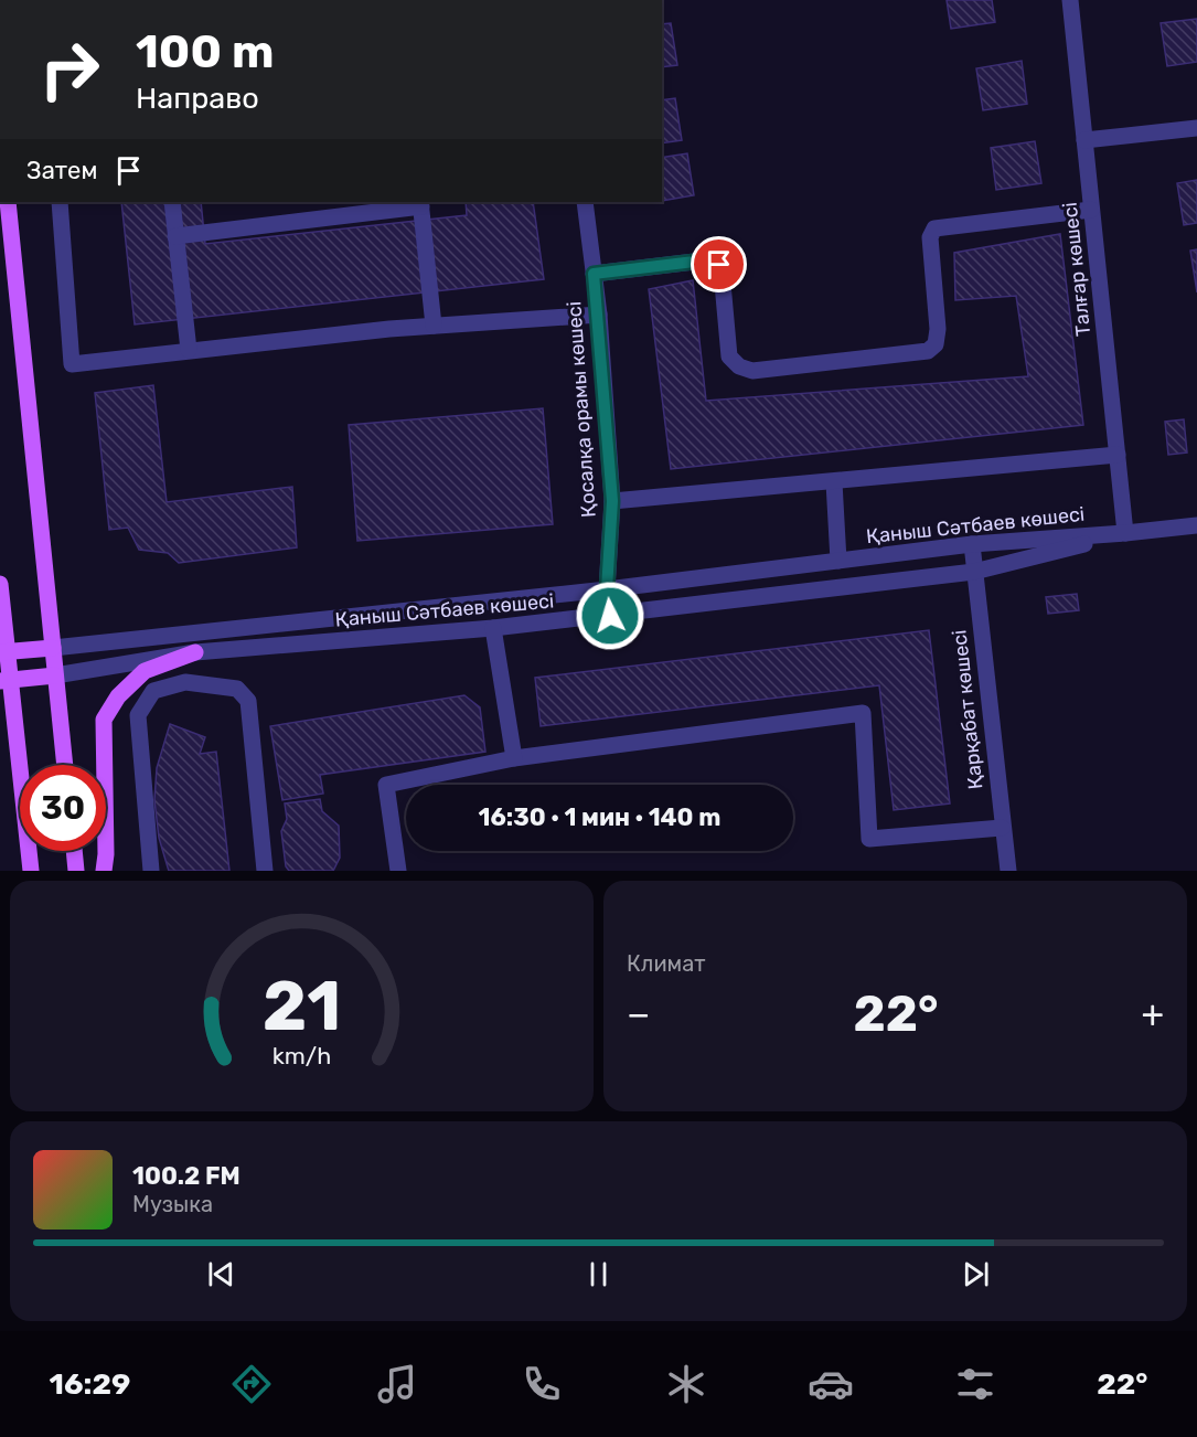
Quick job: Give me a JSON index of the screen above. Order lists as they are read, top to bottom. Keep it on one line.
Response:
{"streets":{"main road":["Қаныш Сәтбаев көшесі"],"street":["Талғар көшесі","Қосалқа орамы көшесі","Қарқабат көшесі"]},"crossings":[["Талғар көшесі","Қаныш Сәтбаев көшесі"],["Қосалқа орамы көшесі","Қаныш Сәтбаев көшесі"],["Қаныш Сәтбаев көшесі","Қарқабат көшесі"]],"page":{"turn":["100 m","Направо"],"then":"Затем","limit":"30","trip":"16:30 · 1 мин · 140 m","tile":"Климат","heat":["−","22°","+"],"song":["100.2 FM","Музыка"],"tabs":["16:29","22°"],"gauge":["21","km/h"]}}
